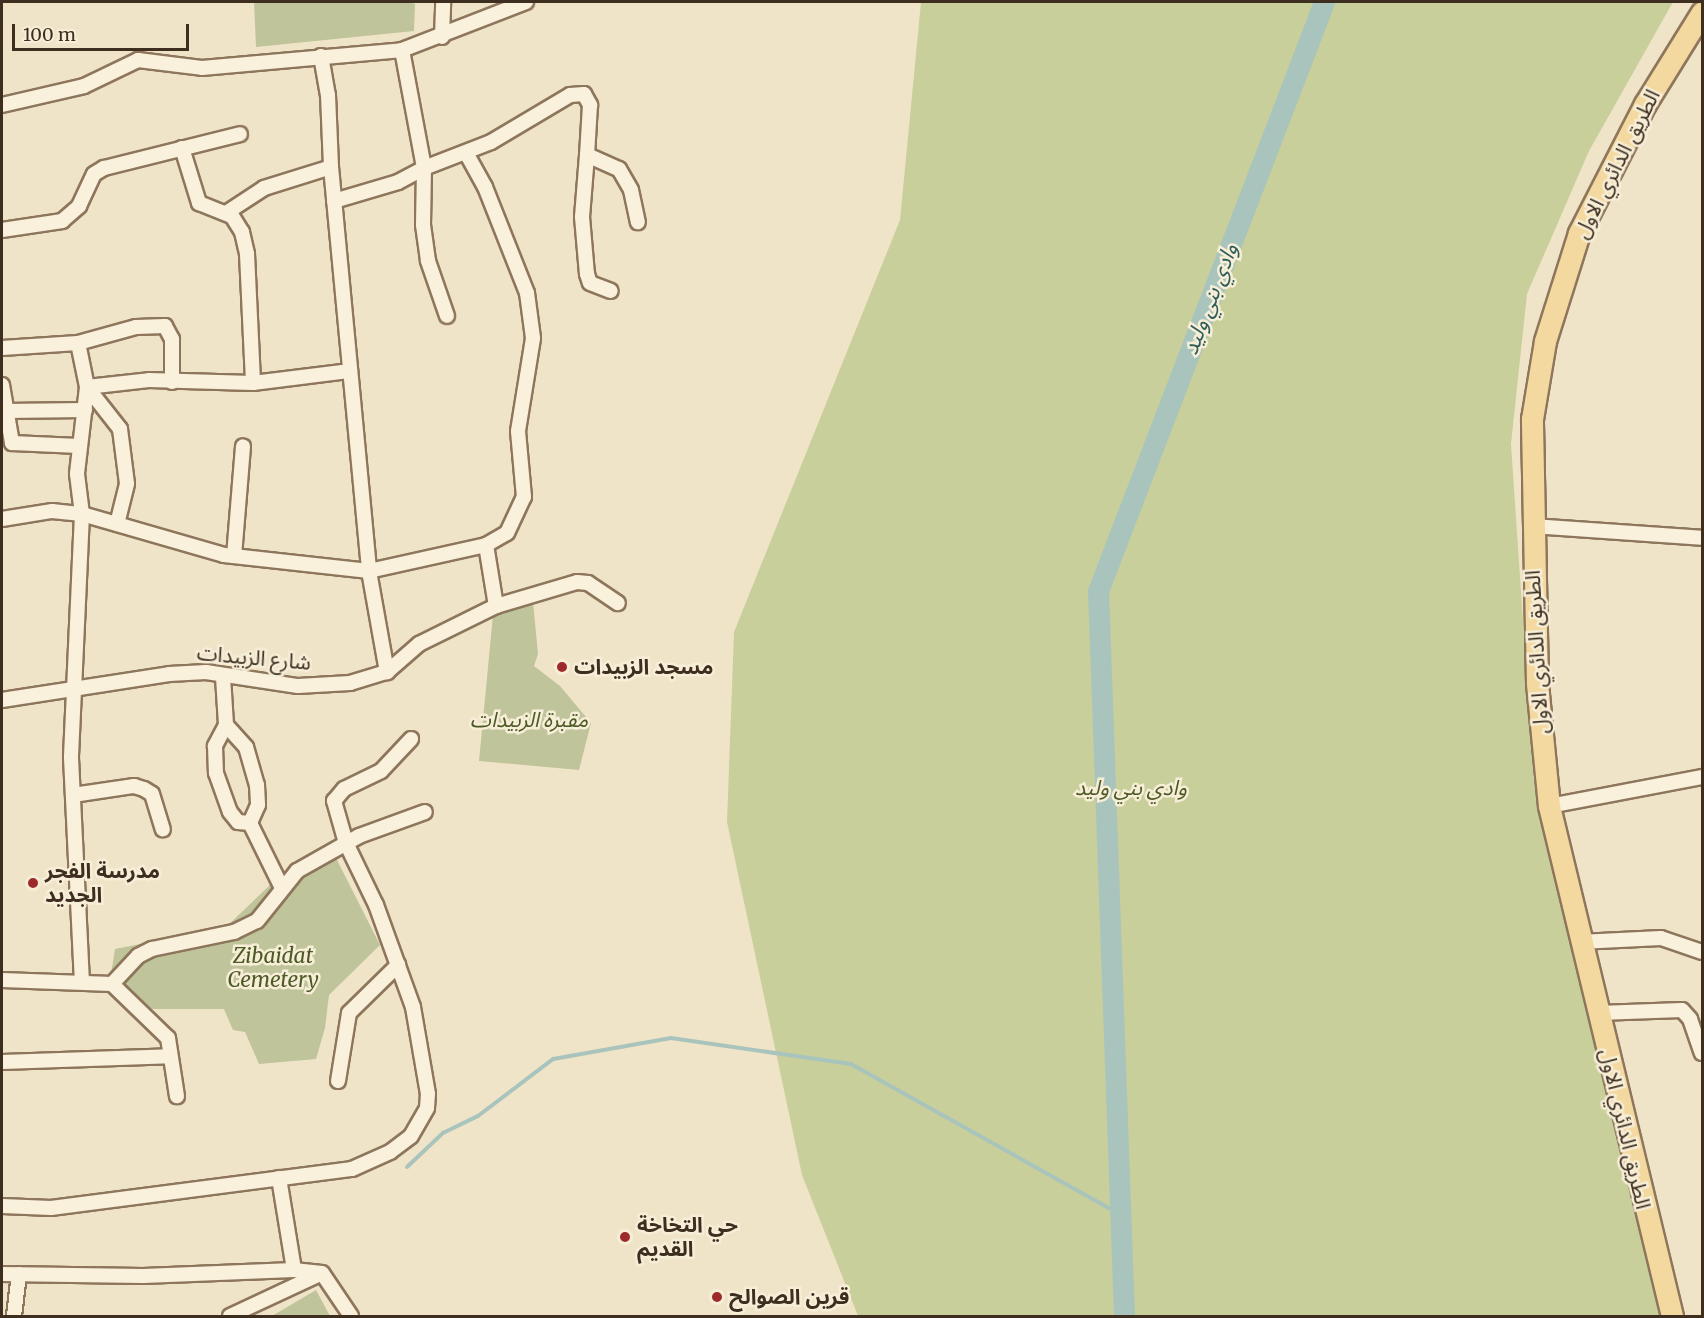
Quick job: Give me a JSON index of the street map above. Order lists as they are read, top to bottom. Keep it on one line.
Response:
{"streets":{"main road":["الطريق الدائري الاول"],"street":["شارع الزبيدات"]},"water":["وادي بني وليد"],"parks":["مقبرة الزبيدات","وادي بني وليد","Zibaidat Cemetery"],"places":["مسجد الزبيدات","مدرسة الفجر الجديد","حي التخاخة القديم","قرين الصوالح"],"scale_bar":"100 m"}
